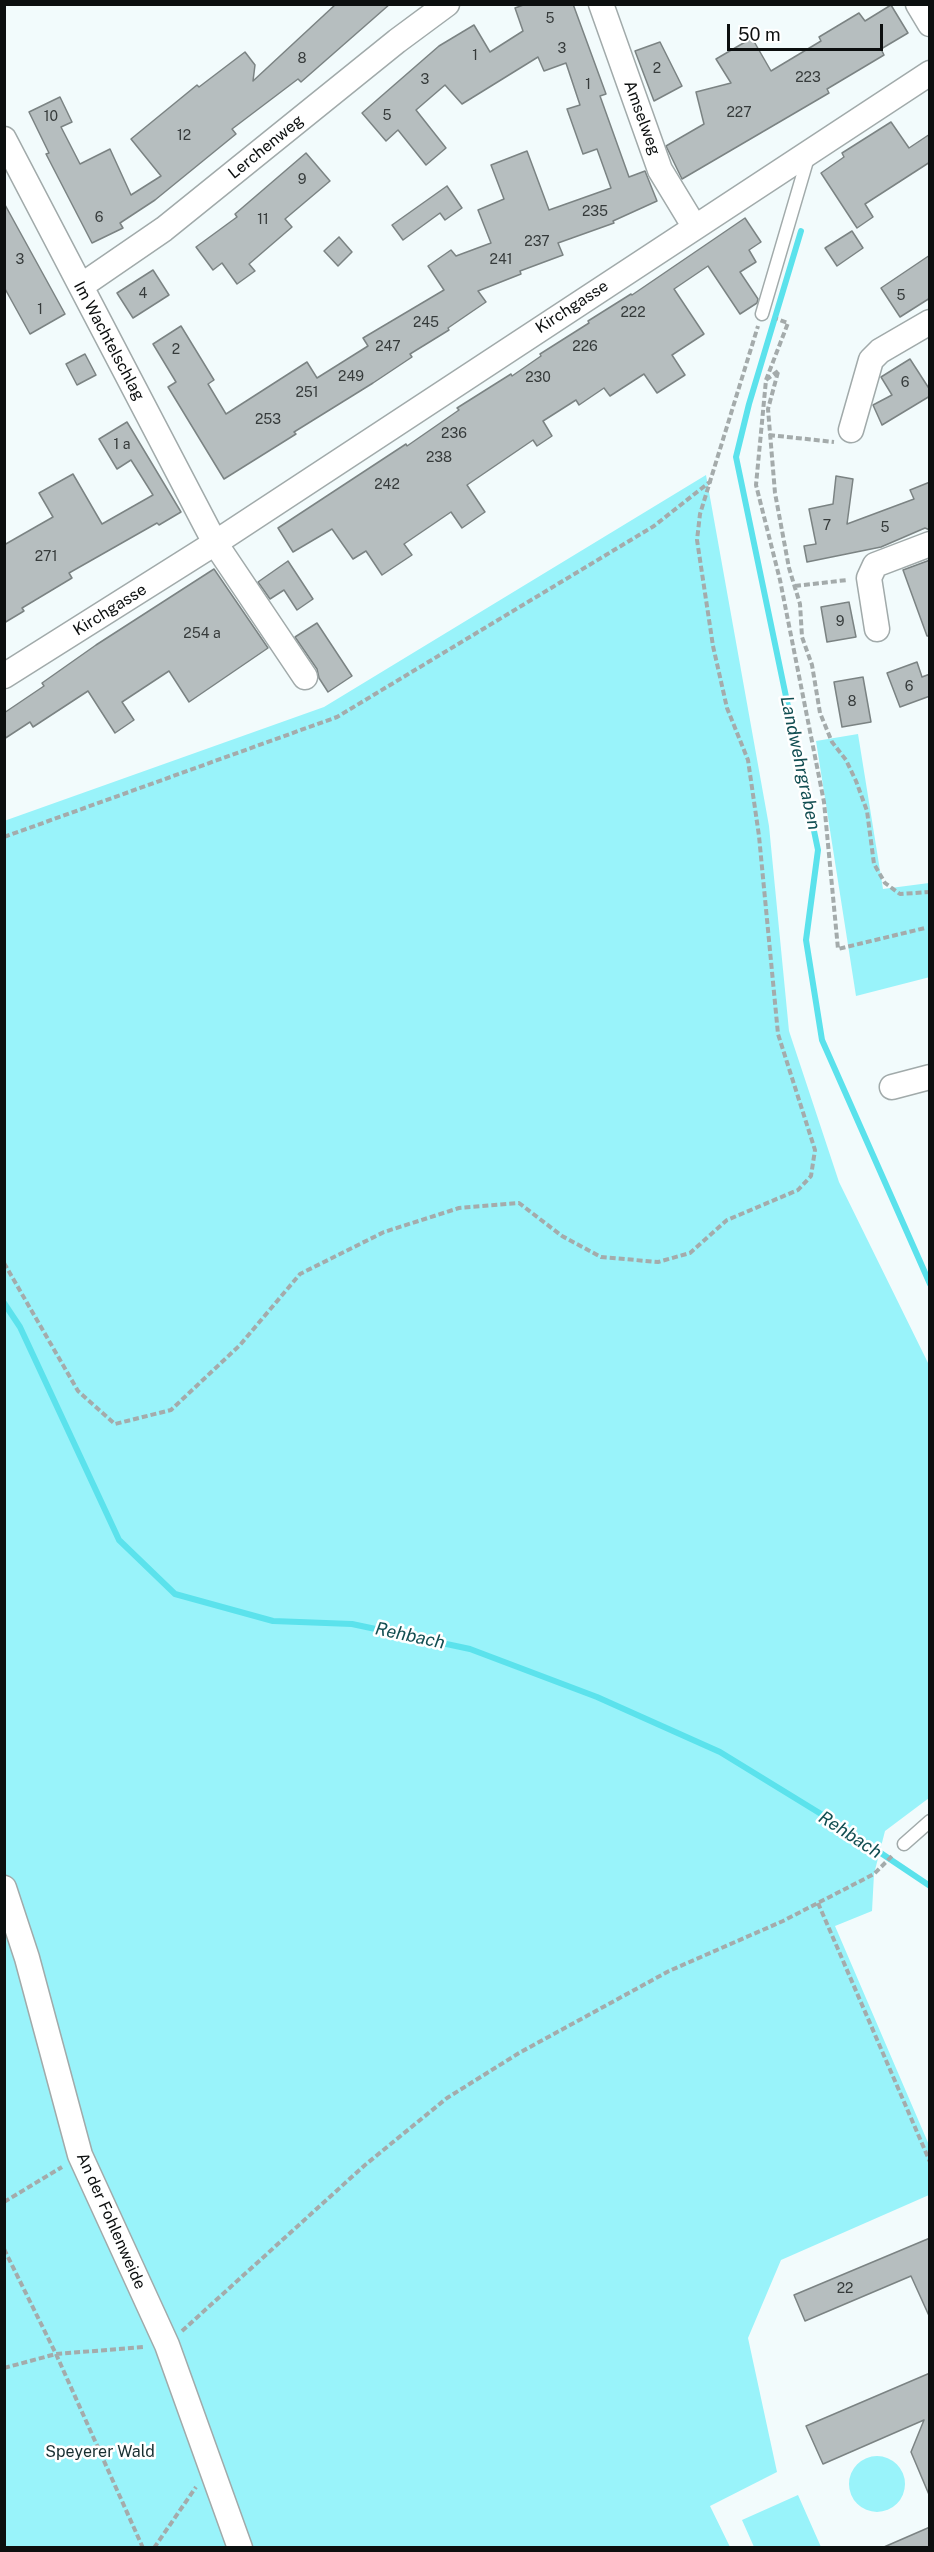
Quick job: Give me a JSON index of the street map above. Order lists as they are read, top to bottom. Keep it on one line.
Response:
{"streets":{"street":["Amselweg","Lerchenweg","Kirchgasse","Im Wachtelschlag","An der Fohlenweide"]},"crossings":[["Amselweg","Kirchgasse"],["Lerchenweg","Im Wachtelschlag"],["Kirchgasse","Im Wachtelschlag"]],"water":["Landwehrgraben","Rehbach"],"parks":["Speyerer Wald"],"house_numbers":["5","3","1","8","2","223","3","1","227","5","10","12","9","235","6","11","237","3","241","4","5","1","222","245","247","226","2","249","230","6","251","253","236","1 a","238","242","7","5","271","9","254 a","6","8","22"],"scale_bar":"50 m"}
